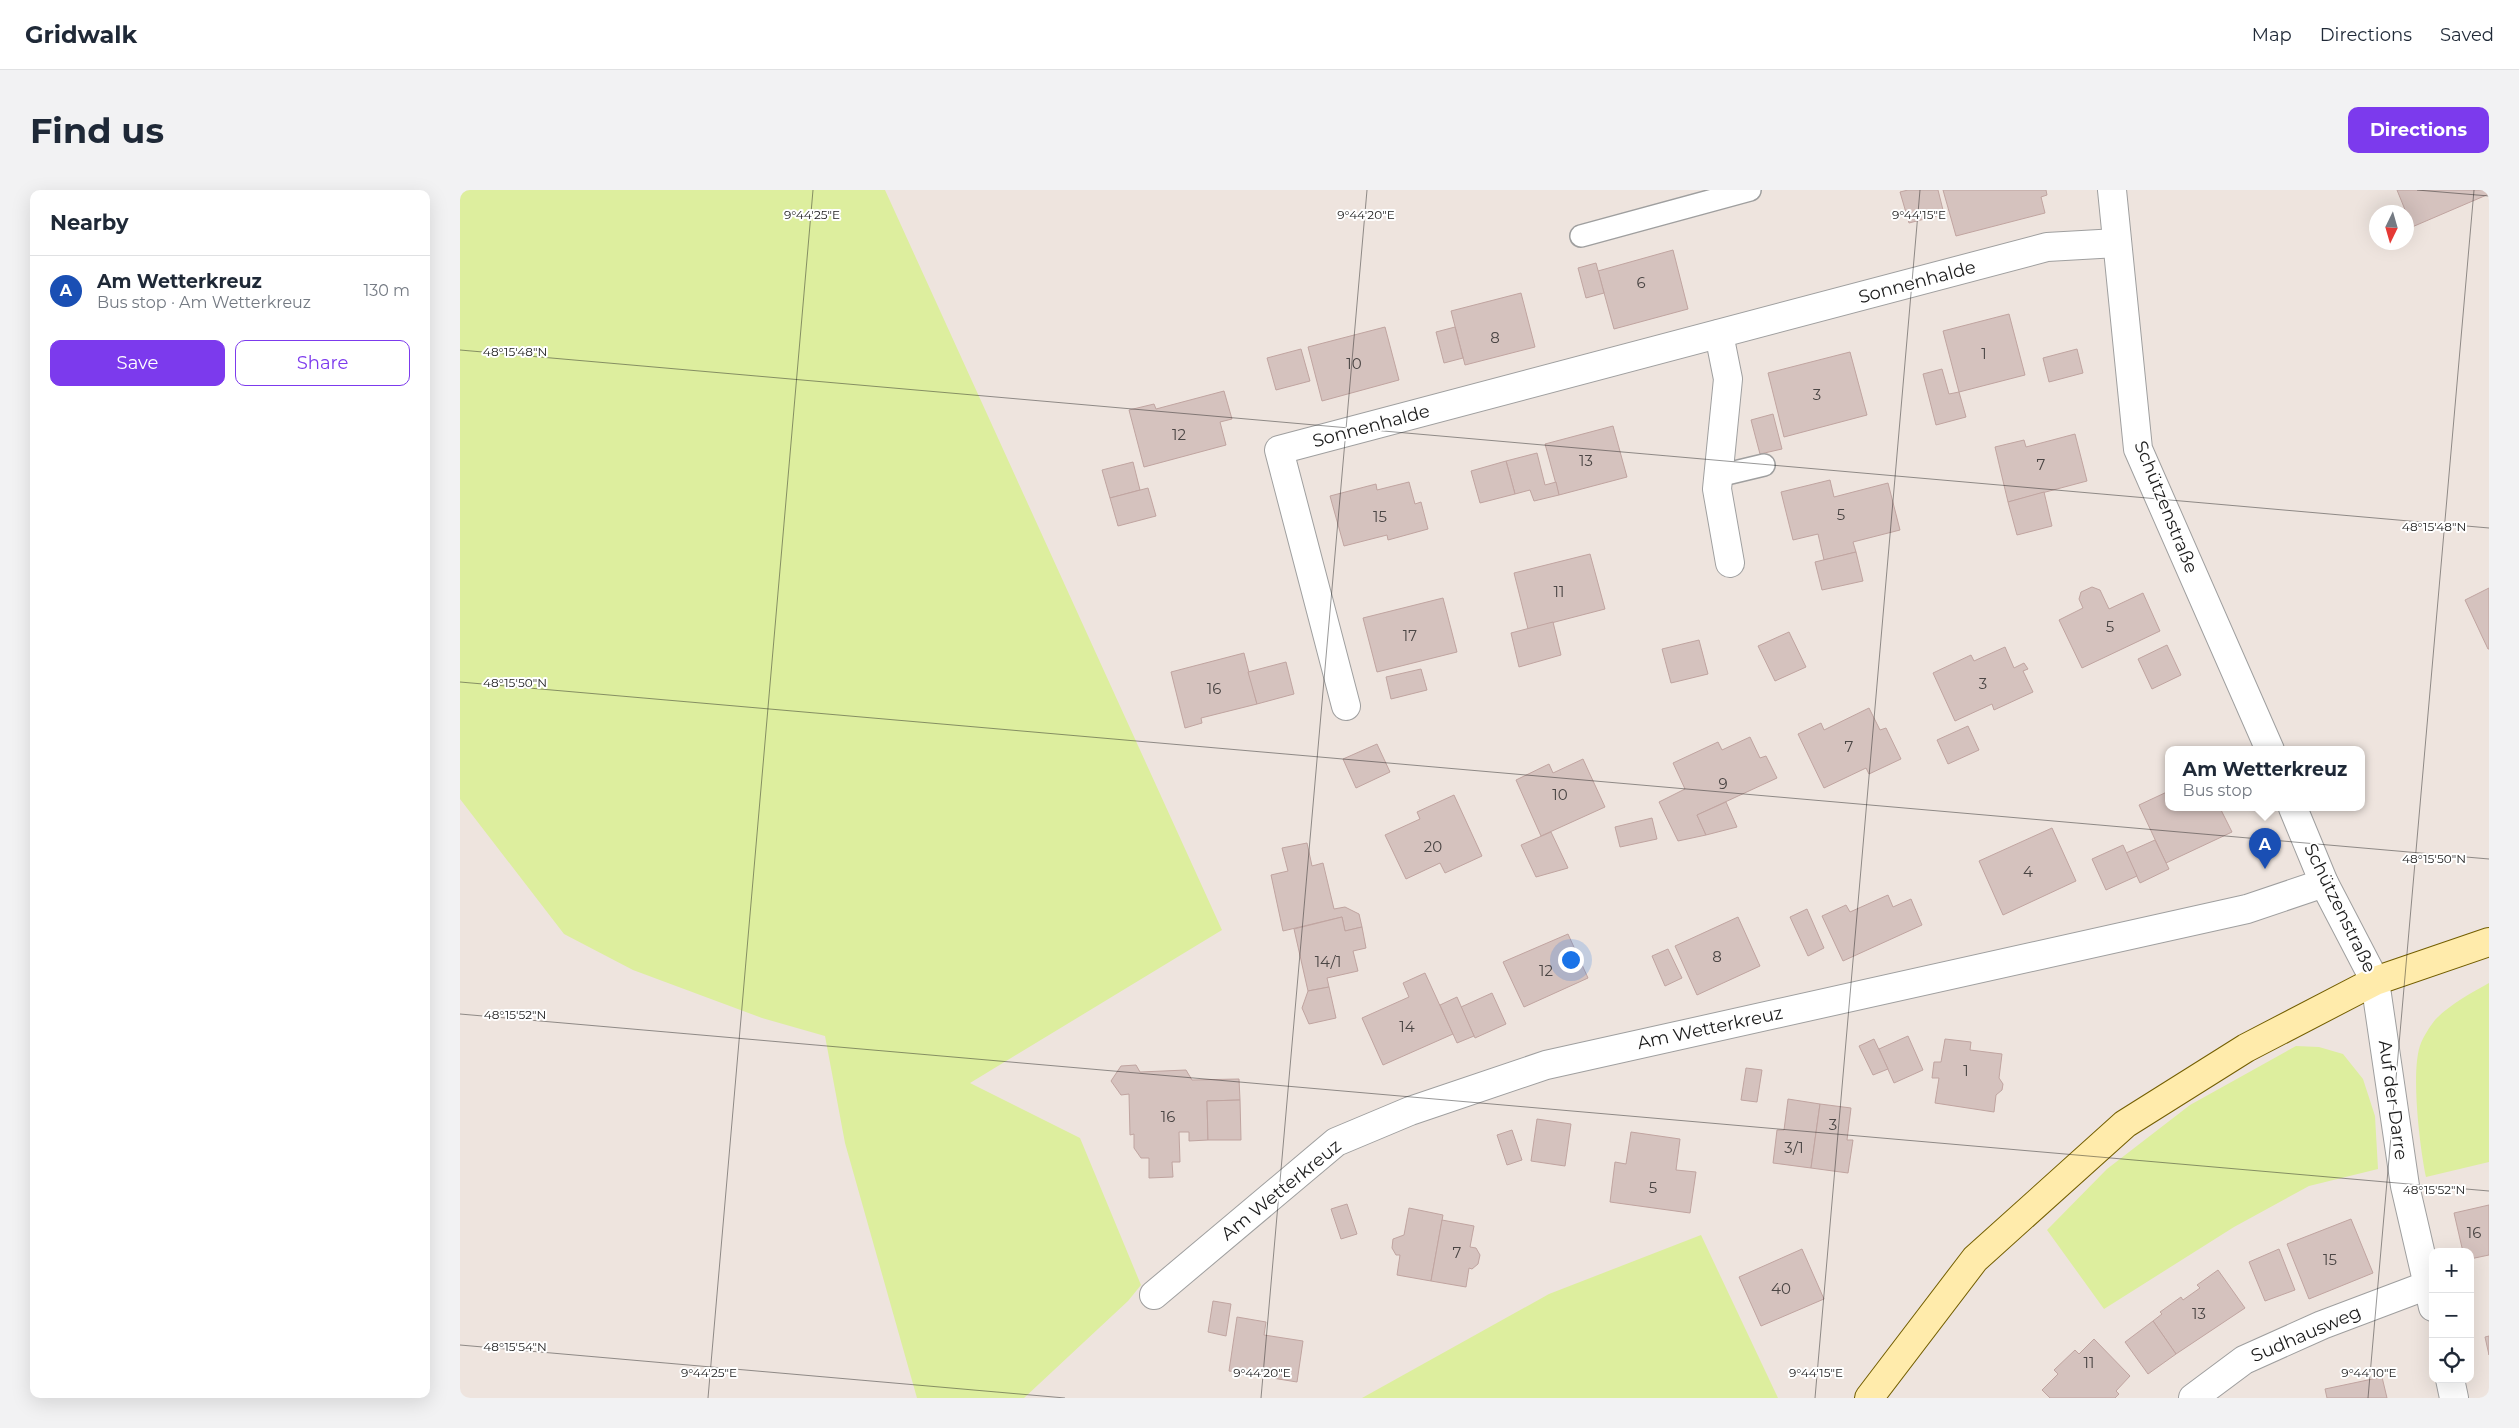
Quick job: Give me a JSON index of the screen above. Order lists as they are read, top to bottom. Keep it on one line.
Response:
{"streets":{"street":["Sonnenhalde","Schützenstraße","Am Wetterkreuz","Auf der Darre","Sudhausweg"]},"crossings":[["Sonnenhalde","Schützenstraße"],["Schützenstraße","Am Wetterkreuz"],["Schützenstraße","Auf der Darre"]],"house_numbers":["6","8","1","10","3","12","13","7","5","15","11","5","17","3","16","7","9","10","20","4","8","14/1","12","14","1","16","3","3/1","5","16","7","15","40","13","11"],"north":"bottom","page":{"header":"Gridwalk","nav":["Map","Directions","Saved"],"buttons":["Directions",["Save","Share"]],"title":"Find us","heading":"Nearby","list":[{"mark":"A","name":"Am Wetterkreuz","note":"Bus stop · Am Wetterkreuz","value":"130 m"}],"popup":["Am Wetterkreuz","Bus stop"],"pins":"A","map_buttons":["+","−"]},"coordinates":["9°44'25\"E","9°44'20\"E","9°44'15\"E","48°15'48\"N","48°15'50\"N","48°15'52\"N","48°15'54\"N","9°44'10\"E"]}
